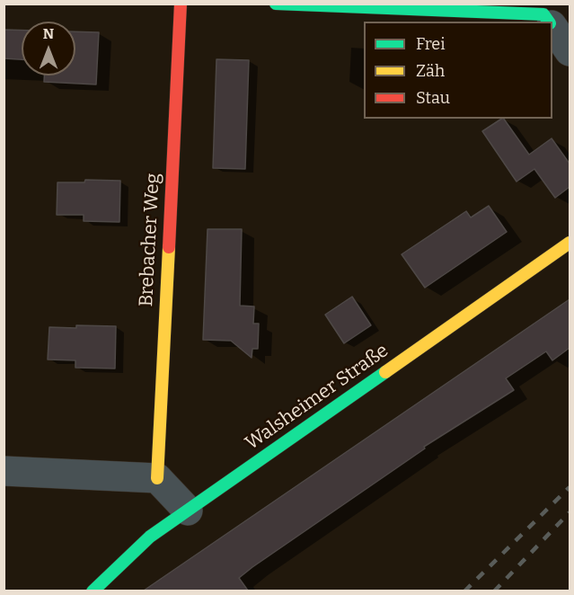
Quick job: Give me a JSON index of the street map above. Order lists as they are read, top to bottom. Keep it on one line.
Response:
{"streets":{"street":["Brebacher Weg","Walsheimer Straße"]},"legend":["Frei","Zäh","Stau"],"north":"top"}
